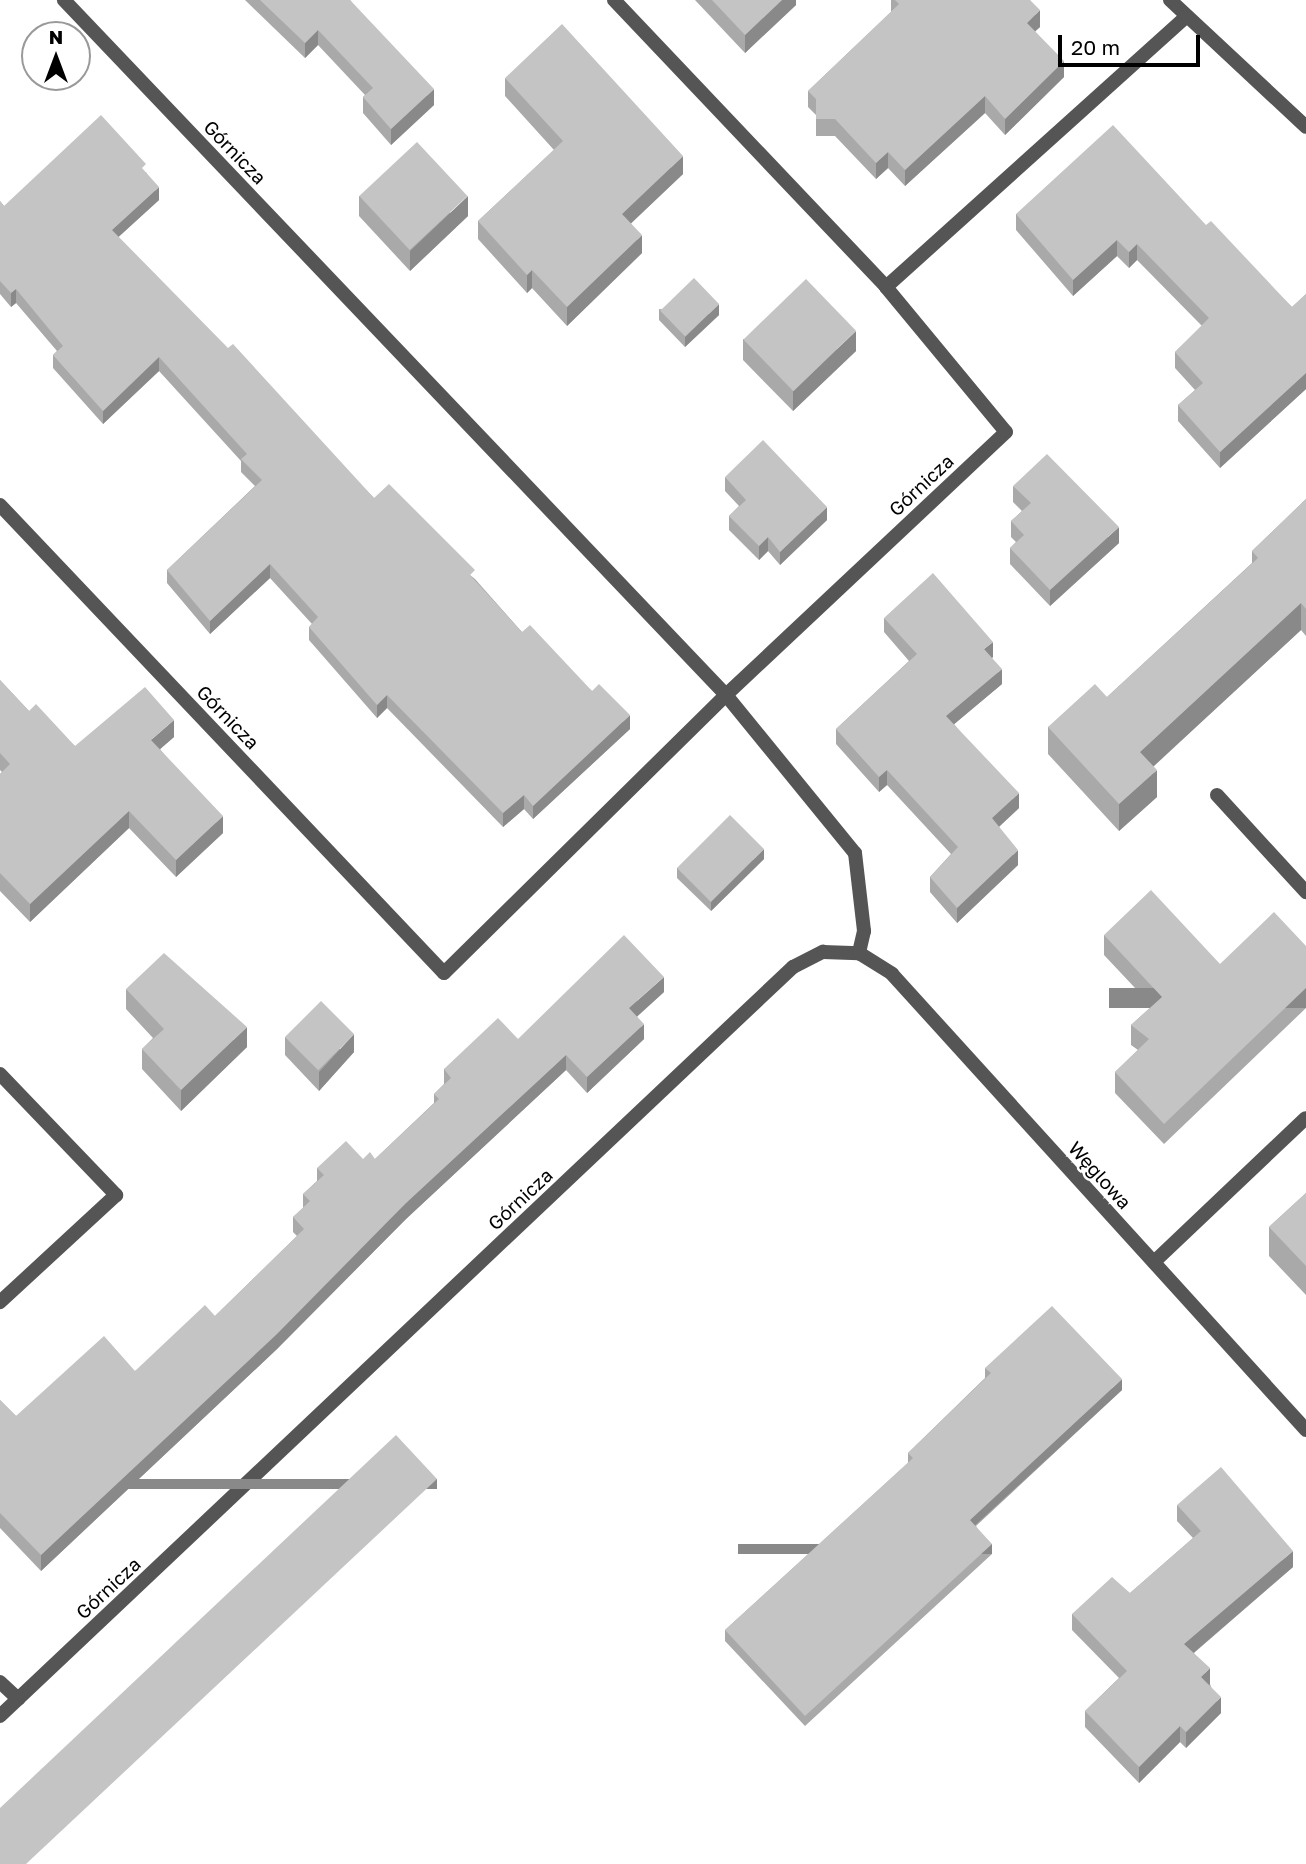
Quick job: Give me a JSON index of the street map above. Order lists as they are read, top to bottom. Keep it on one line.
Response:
{"streets":{"street":["Górnicza","Węglowa"]},"crossings":[["Górnicza","Węglowa"]],"scale_bar":"20 m","north":"top"}
